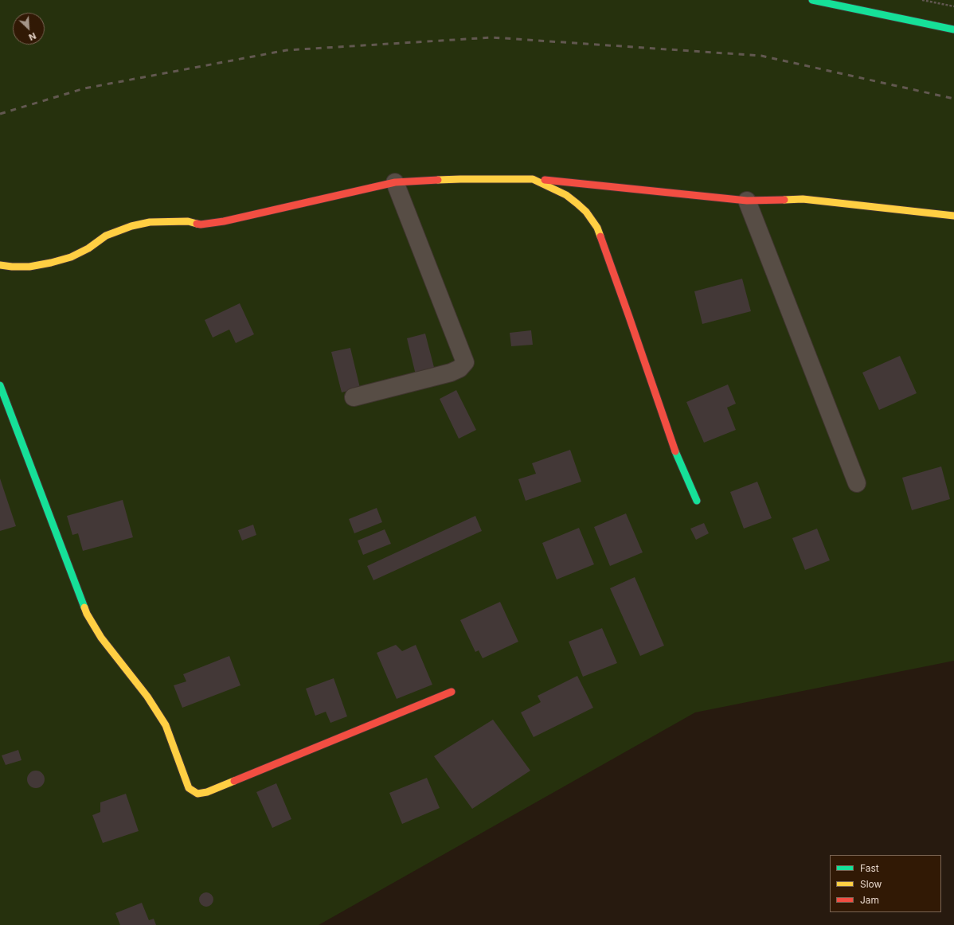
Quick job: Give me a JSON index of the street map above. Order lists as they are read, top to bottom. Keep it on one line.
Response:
{"legend":["Fast","Slow","Jam"],"north":"bottom right"}
